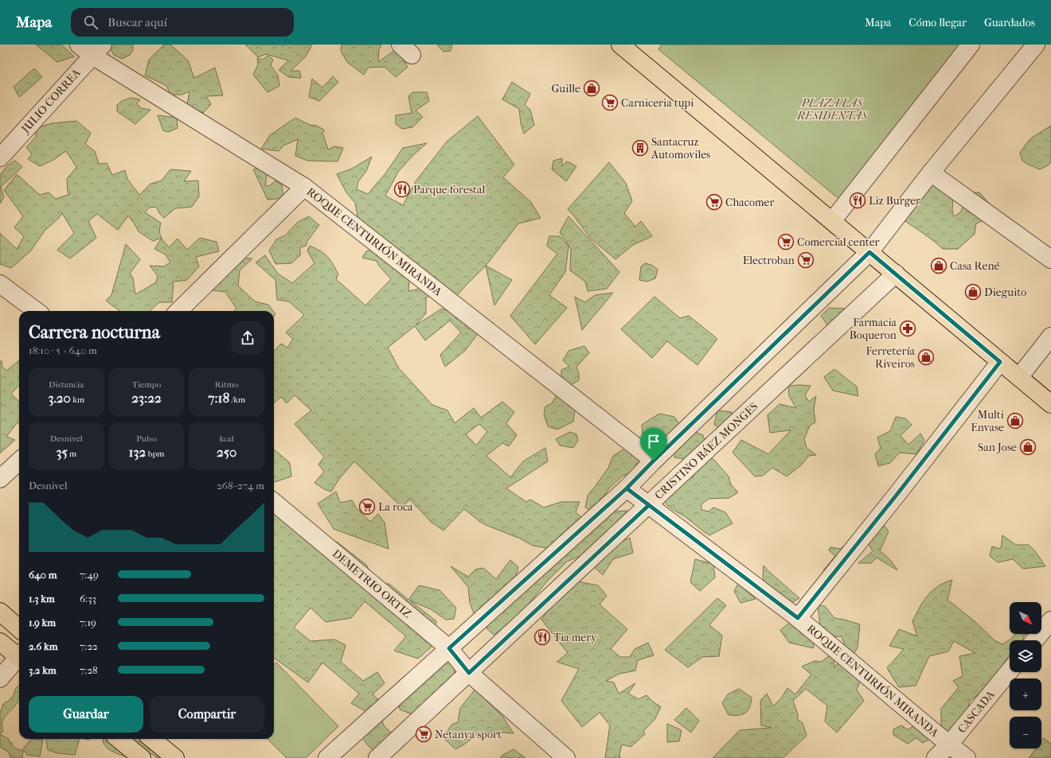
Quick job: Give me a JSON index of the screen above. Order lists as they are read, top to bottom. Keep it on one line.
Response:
{"streets":{"street":["JULIO CORREA","ROQUE CENTURIÓN MIRANDA","CRISTINO BÁEZ MONGES","DEMETRIO ORTIZ","CASCADA"]},"crossings":[["JULIO CORREA","ROQUE CENTURIÓN MIRANDA"],["ROQUE CENTURIÓN MIRANDA","CRISTINO BÁEZ MONGES"],["ROQUE CENTURIÓN MIRANDA","CASCADA"],["CRISTINO BÁEZ MONGES","DEMETRIO ORTIZ"]],"parks":["PLAZA LAS RESIDENTAS"],"places":{"shop":["Guille","Casa René","Dieguito","Ferretería Riveiros","Multi Envase","San Jose"],"supermarket":["Carniceria tupi","Chacomer","Comercial center","Electroban","La roca","Netanya sport"],"building":["Santacruz Automoviles"],"restaurant":["Parque forestal","Liz Burger","Tia mery"],"pharmacy":["Farmacia Boqueron"]},"north":"bottom right","page":{"header":"Mapa","search":"Buscar aquí","nav":["Mapa","Cómo llegar","Guardados"],"heading":["Carrera nocturna","18:10 · 5 × 640 m"],"stats":[["Distancia","3.20 km"],["Tiempo","23:22"],["Ritmo","7:18 /km"],["Desnivel","35 m"],["Pulso","132 bpm"],["kcal","250"]],"chart":["Desnivel","268–274 m"],"list":[{"name":"640 m","note":"7:49"},{"name":"1.3 km","note":"6:33"},{"name":"1.9 km","note":"7:19"},{"name":"2.6 km","note":"7:22"},{"name":"3.2 km","note":"7:28"}],"map_buttons":["+","−"],"buttons":["Guardar","Compartir"]}}
